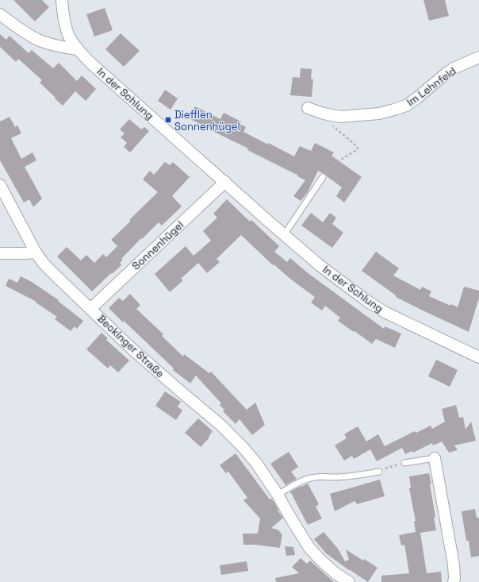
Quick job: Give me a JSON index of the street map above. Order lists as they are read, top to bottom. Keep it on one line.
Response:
{"streets":{"street":["Im Lehnfeld","In der Schlung","Sonnenhügel","Beckinger Straße"]},"crossings":[["In der Schlung","Sonnenhügel"],["Sonnenhügel","Beckinger Straße"]],"places":{"transit":["Diefflen Sonnenhügel"]}}
